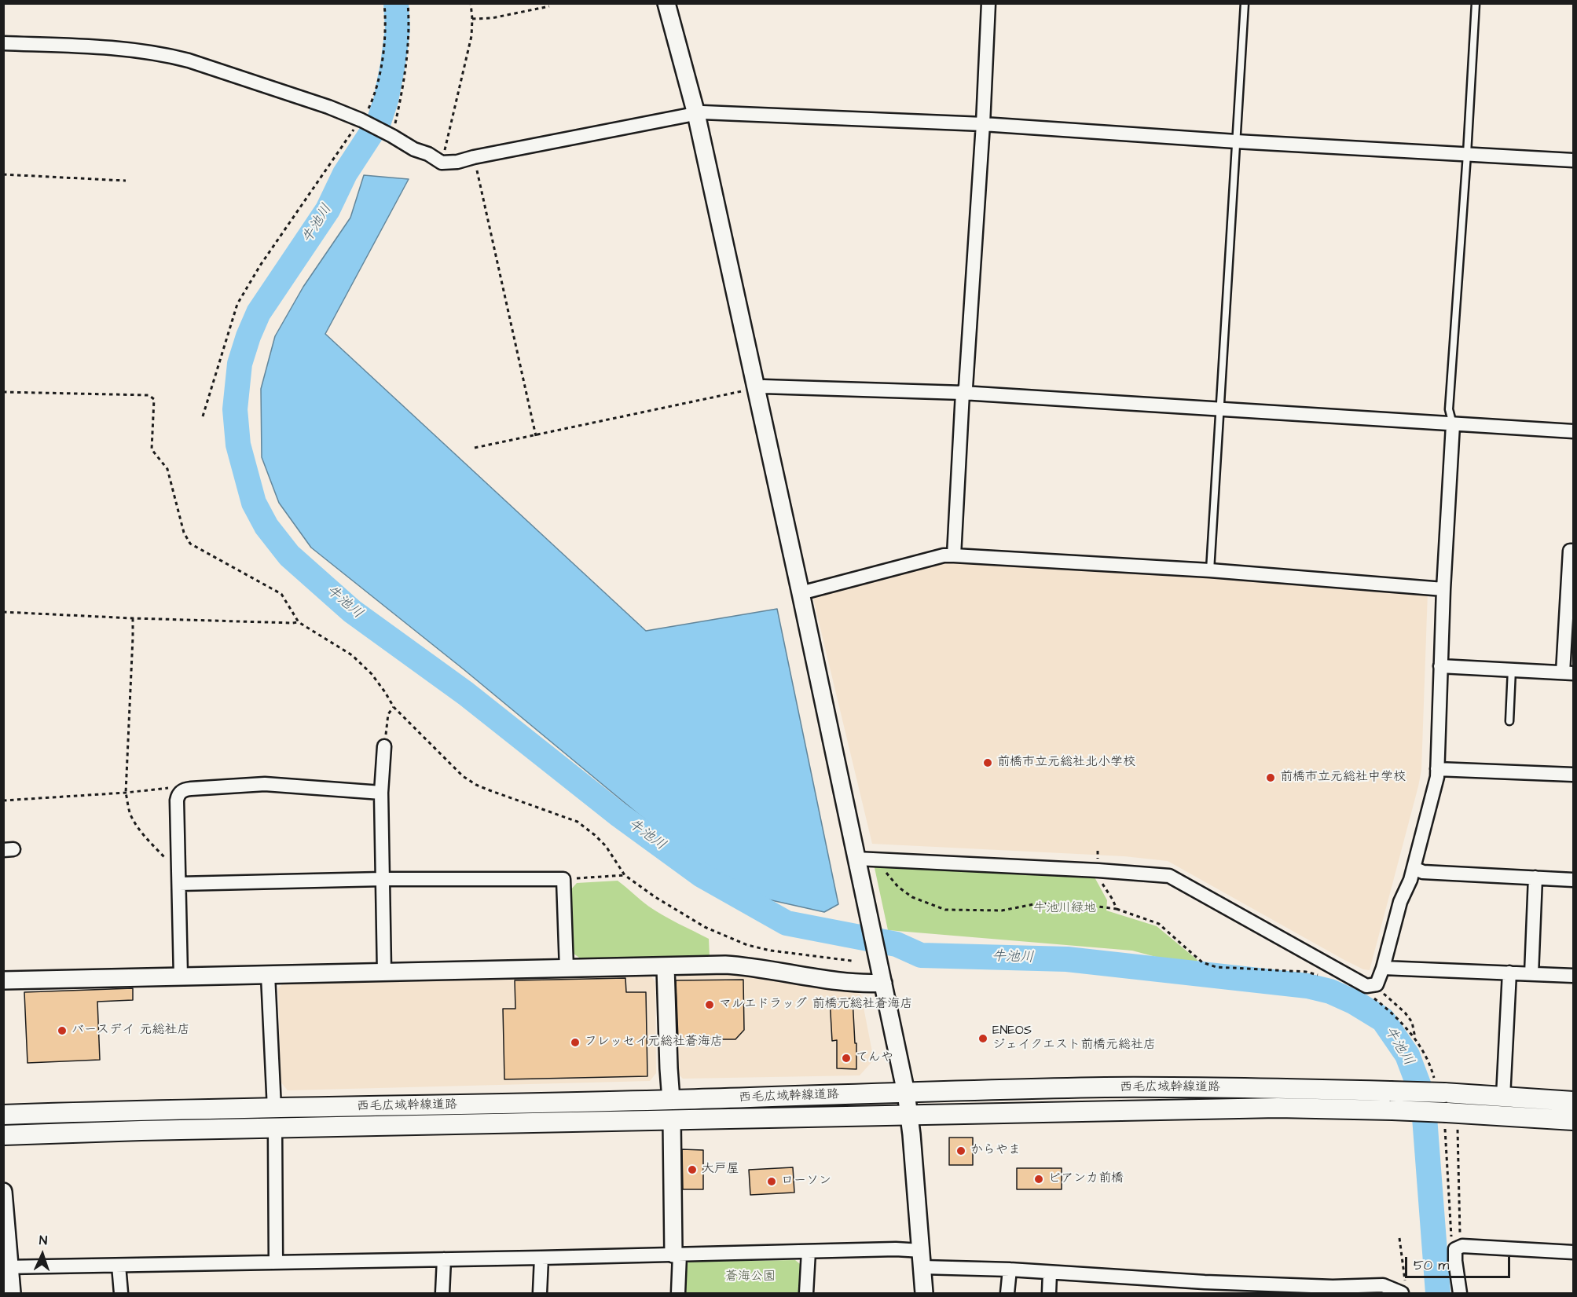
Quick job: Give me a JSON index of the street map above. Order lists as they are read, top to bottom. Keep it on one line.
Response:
{"streets":{"main road":["西毛広域幹線道路"]},"water":["牛池川"],"parks":["牛池川緑地","蒼海公園"],"places":["前橋市立元総社北小学校","前橋市立元総社中学校","マルエドラッグ 前橋元総社蒼海店","バースデイ 元総社店","ENEOS ジェイクエスト前橋元総社店","フレッセイ元総社蒼海店","てんや","からやま","大戸屋","ビアンカ前橋","ローソン"],"scale_bar":"50 m","north":"top"}
